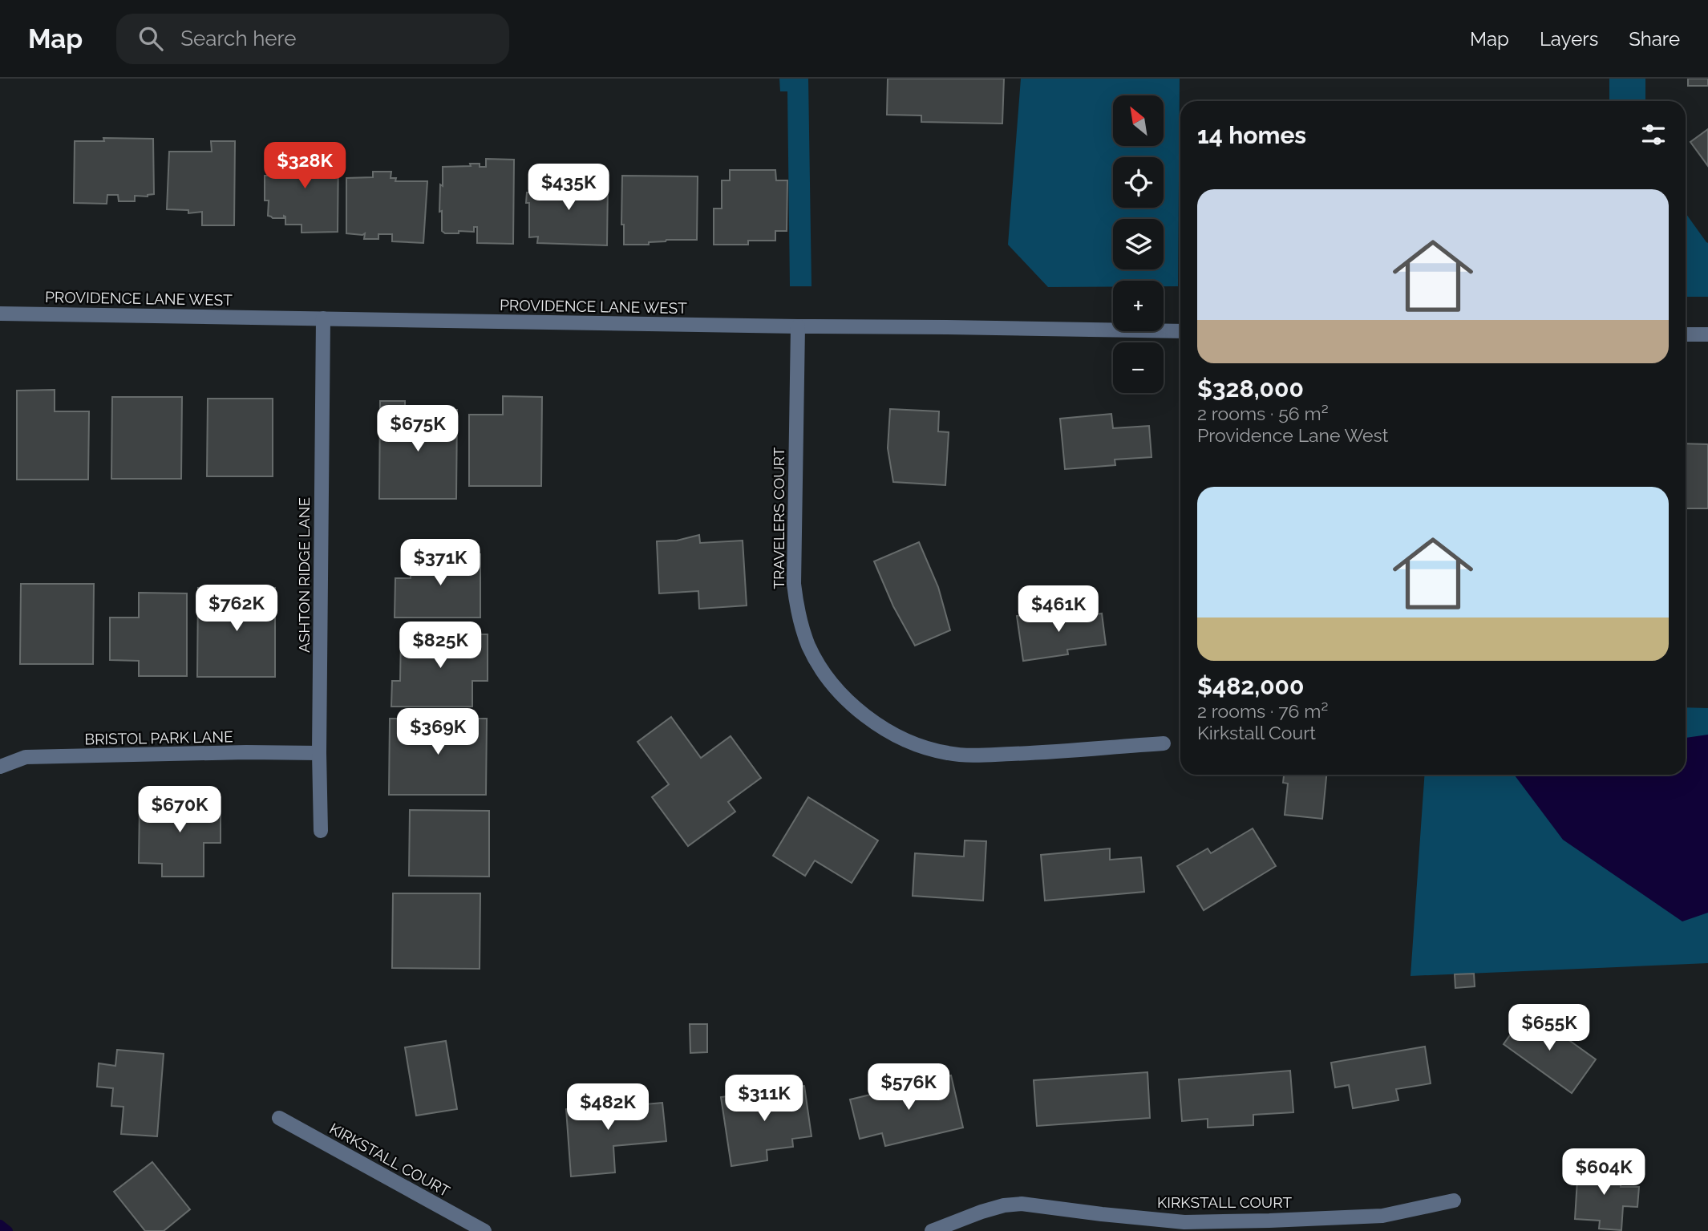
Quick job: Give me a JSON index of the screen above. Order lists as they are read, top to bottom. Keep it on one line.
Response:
{"streets":{"street":["PROVIDENCE LANE WEST","TRAVELERS COURT","ASHTON RIDGE LANE","BRISTOL PARK LANE","KIRKSTALL COURT"]},"crossings":[["PROVIDENCE LANE WEST","TRAVELERS COURT"],["PROVIDENCE LANE WEST","ASHTON RIDGE LANE"],["ASHTON RIDGE LANE","BRISTOL PARK LANE"]],"north":"top left","page":{"header":"Map","search":"Search here","nav":["Map","Layers","Share"],"map_buttons":["+","−"],"heading":"14 homes","price":["$328K","$435K","$675K","$371K","$762K","$461K","$825K","$369K","$670K","$655K","$576K","$311K","$482K","$604K"],"list":[{"name":"$328,000","note":"2 rooms · 56 m² · Providence Lane West"},{"name":"$482,000","note":"2 rooms · 76 m² · Kirkstall Court"}]}}
